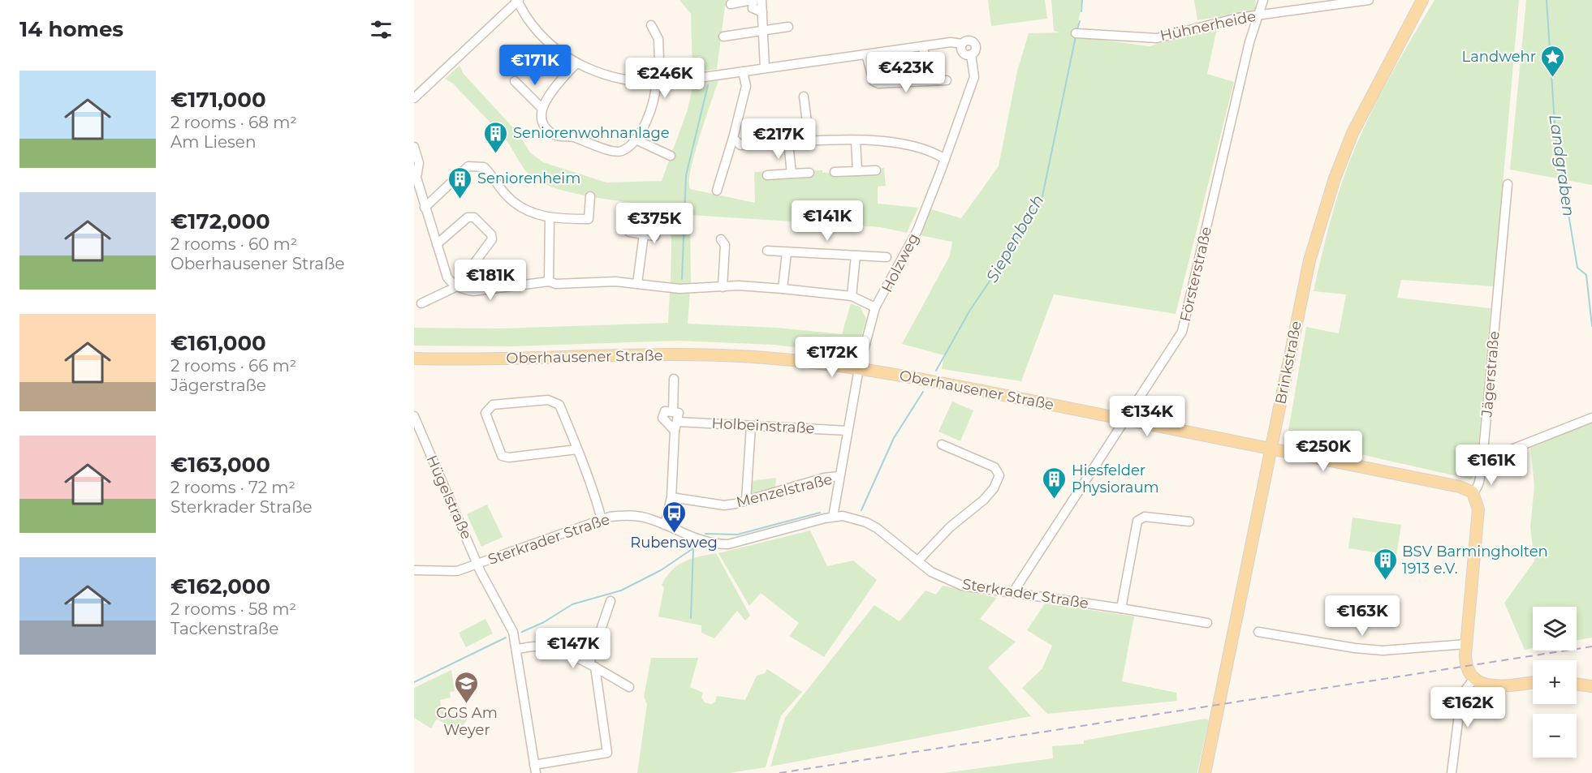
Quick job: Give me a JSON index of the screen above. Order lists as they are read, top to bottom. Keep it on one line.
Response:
{"streets":{"main road":["Oberhausener Straße","Brinkstraße"],"street":["Hühnerheide","Holzweg","Försterstraße","Jägerstraße","Holbeinstraße","Menzelstraße","Hügelstraße","Sterkrader Straße"]},"crossings":[["Hühnerheide","Försterstraße"],["Holzweg","Oberhausener Straße"],["Holzweg","Holbeinstraße"],["Holzweg","Menzelstraße"],["Holzweg","Sterkrader Straße"],["Försterstraße","Oberhausener Straße"],["Försterstraße","Sterkrader Straße"],["Oberhausener Straße","Brinkstraße"],["Oberhausener Straße","Jägerstraße"],["Hügelstraße","Sterkrader Straße"]],"water":["Landgraben","Siepenbach"],"places":{"place":["Landwehr"],"building":["Seniorenwohnanlage","Seniorenheim","Hiesfelder Physioraum","BSV Barmingholten 1913 e.V."],"bus stop":["Rubensweg"],"school or university":["GGS Am Weyer"]},"page":{"heading":"14 homes","price":["€171K","€423K","€246K","€217K","€141K","€375K","€181K","€172K","€134K","€250K","€161K","€163K","€147K","€162K"],"list":[{"name":"€171,000","note":"2 rooms · 68 m² · Am Liesen"},{"name":"€172,000","note":"2 rooms · 60 m² · Oberhausener Straße"},{"name":"€161,000","note":"2 rooms · 66 m² · Jägerstraße"},{"name":"€163,000","note":"2 rooms · 72 m² · Sterkrader Straße"},{"name":"€162,000","note":"2 rooms · 58 m² · Tackenstraße"}],"map_buttons":["+","−"]}}
